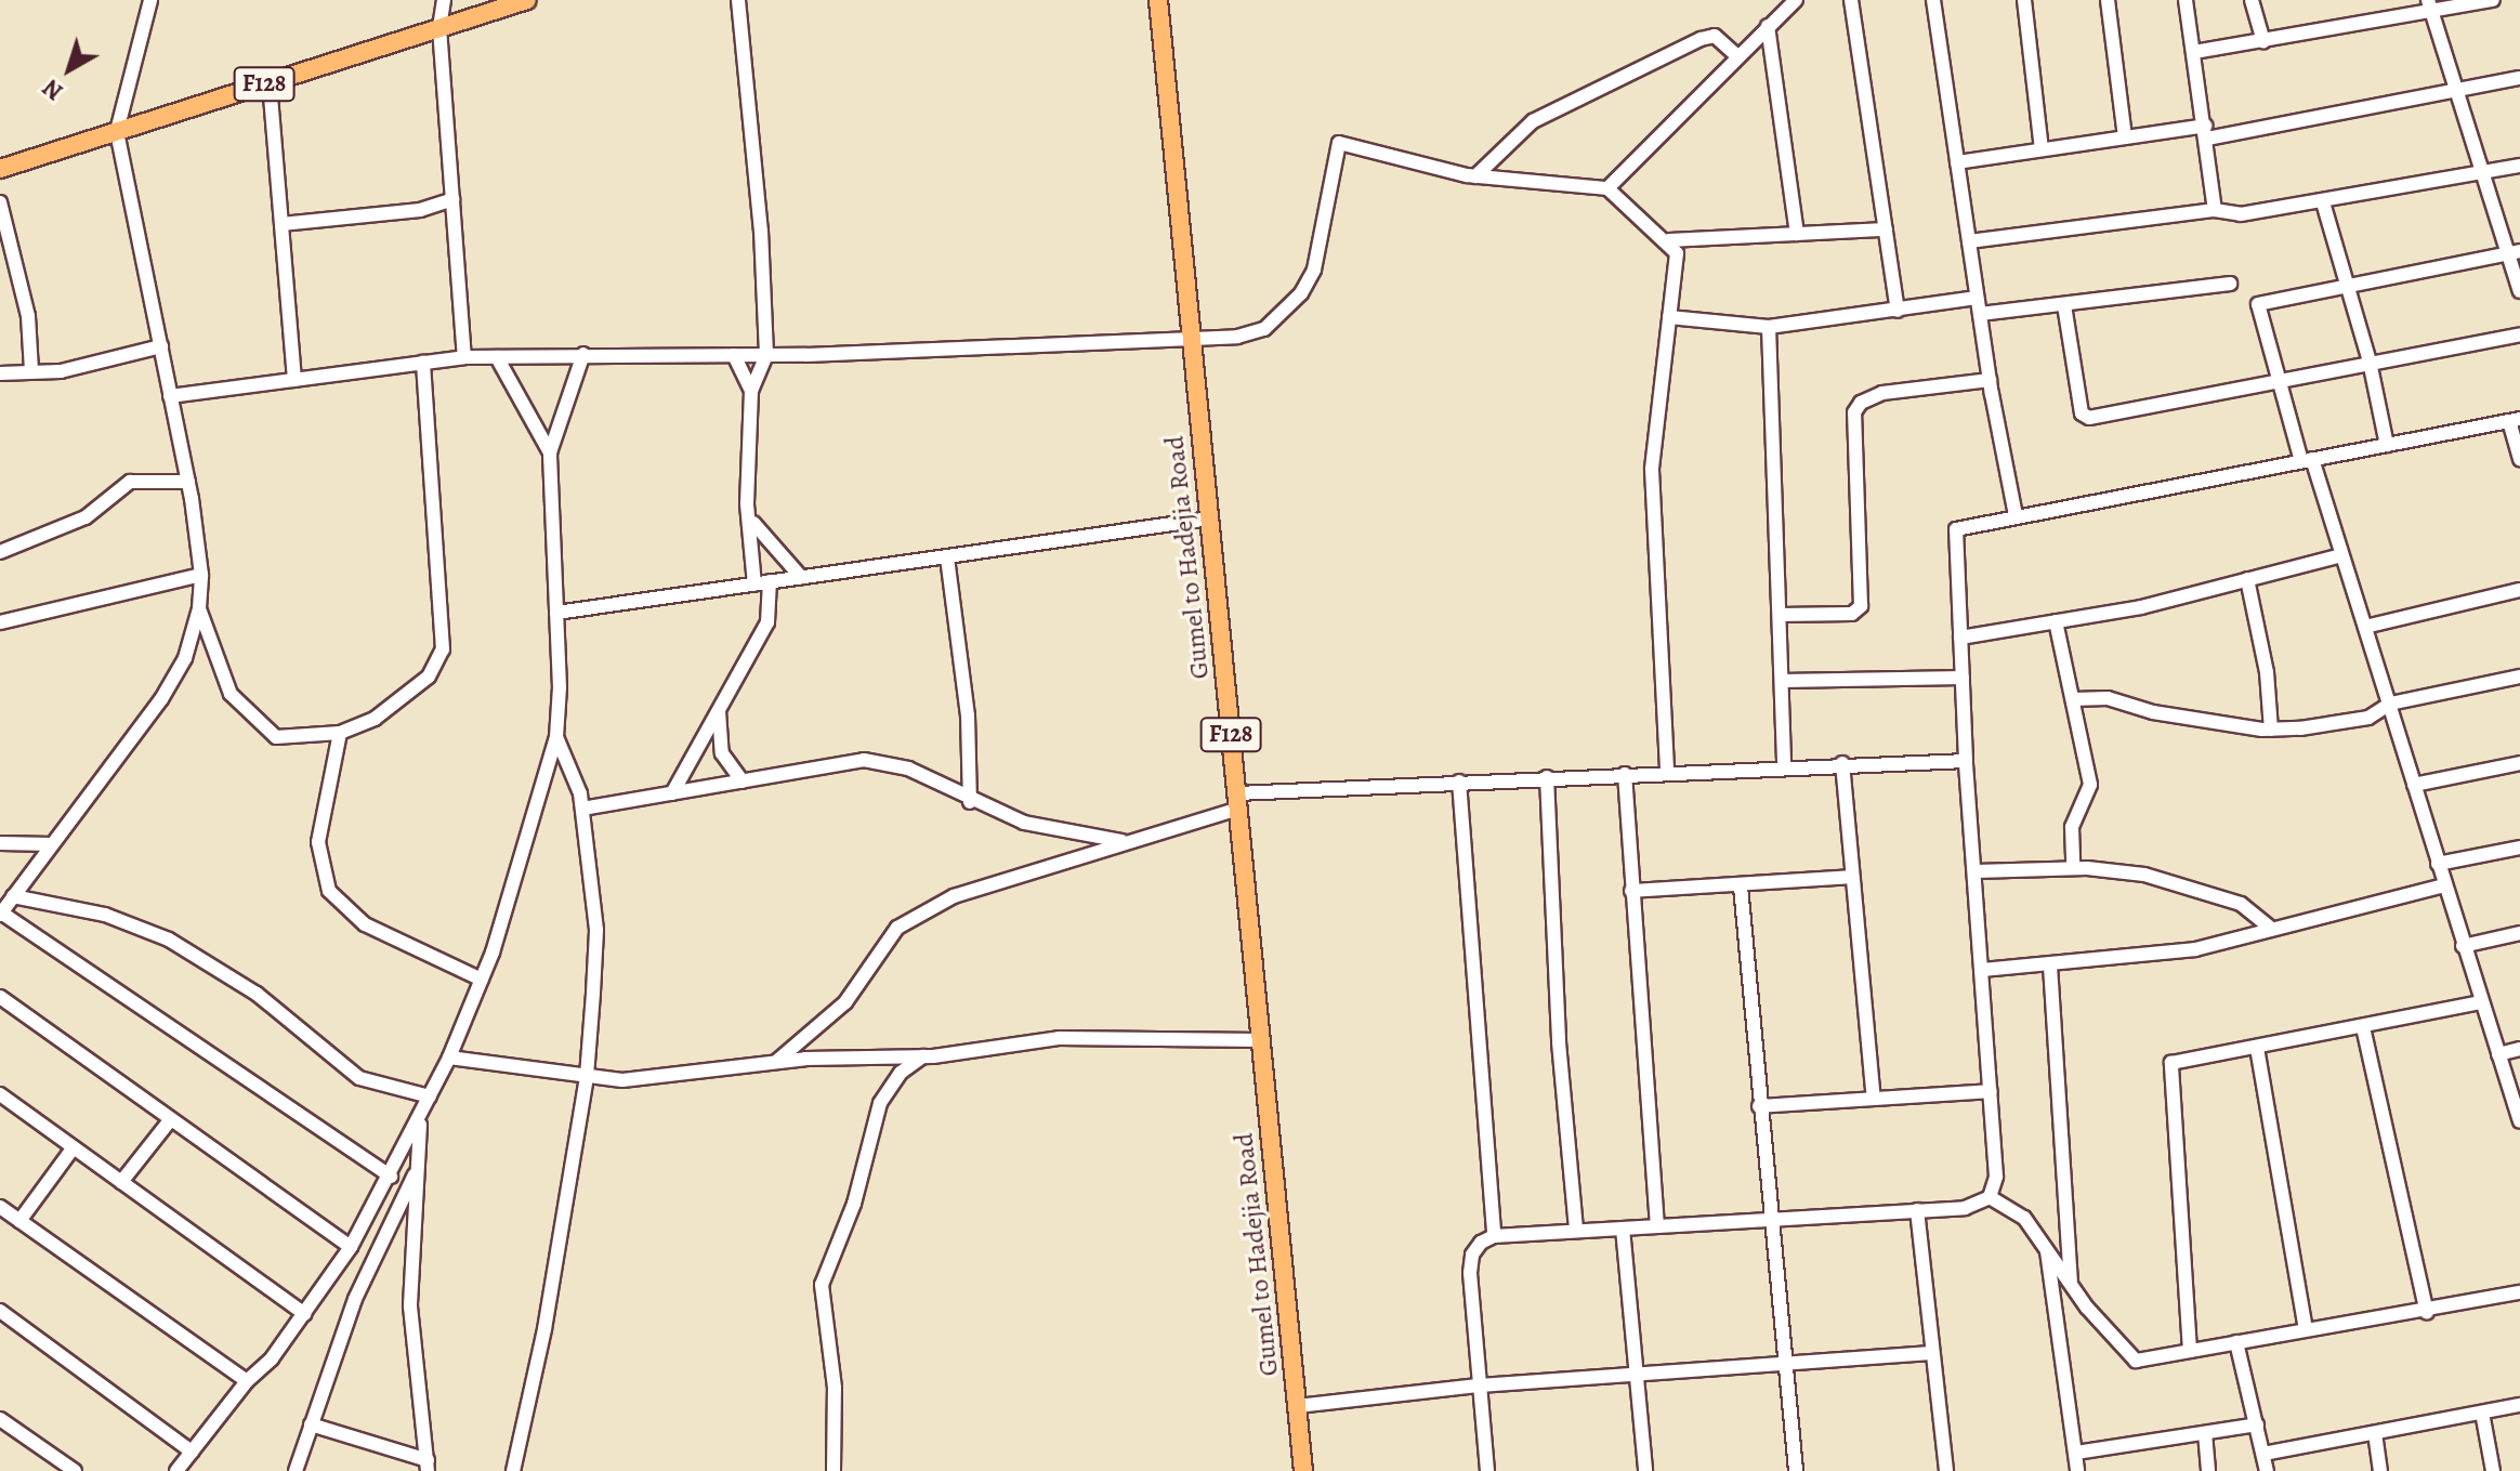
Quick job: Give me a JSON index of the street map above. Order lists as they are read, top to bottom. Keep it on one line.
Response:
{"streets":{"main road":["F128","Gumel to Hadejia Road"]},"north":"bottom left"}
